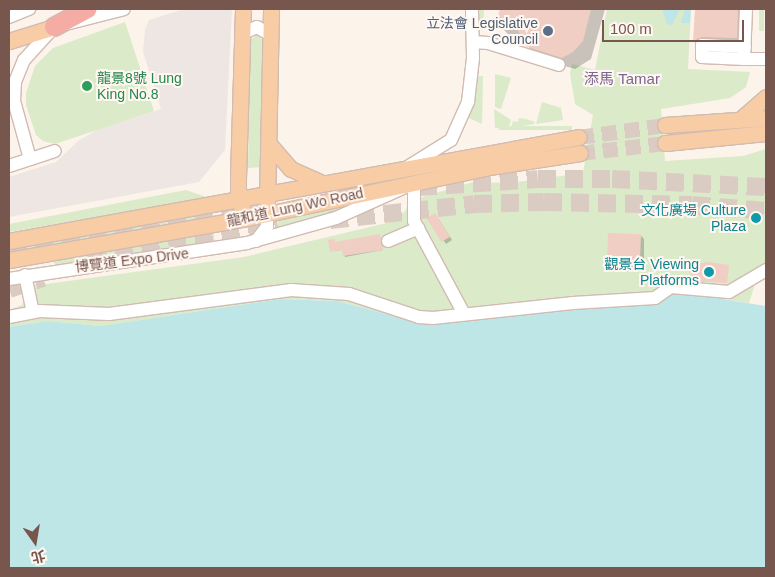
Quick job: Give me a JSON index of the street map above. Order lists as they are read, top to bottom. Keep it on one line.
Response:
{"streets":{"main road":["龍和道 Lung Wo Road"],"street":["博覽道 Expo Drive"]},"crossings":[["龍和道 Lung Wo Road","博覽道 Expo Drive"]],"districts":["添馬 Tamar"],"places":["立法會 Legislative Council","龍景8號 Lung King No.8","文化廣場 Culture Plaza","觀景台 Viewing Platforms"],"scale_bar":"100 m","north":"bottom"}
